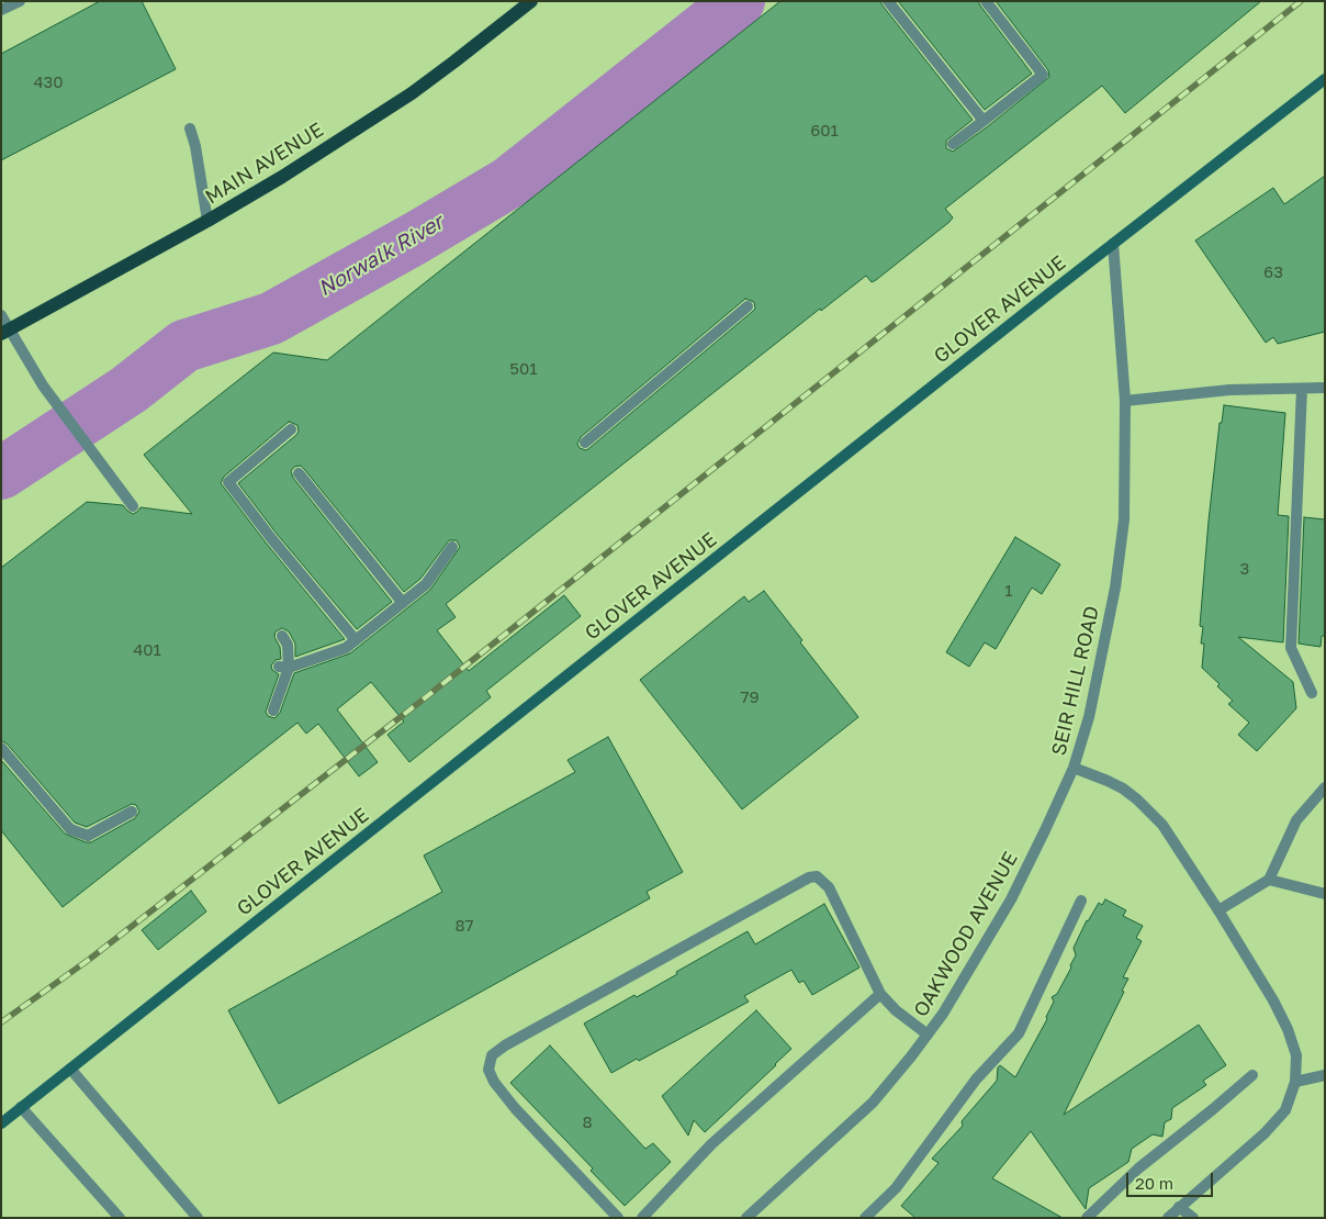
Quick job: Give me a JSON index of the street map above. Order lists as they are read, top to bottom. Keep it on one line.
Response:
{"streets":{"main road":["MAIN AVENUE"],"street":["GLOVER AVENUE","SEIR HILL ROAD","OAKWOOD AVENUE"]},"crossings":[["GLOVER AVENUE","SEIR HILL ROAD"],["SEIR HILL ROAD","OAKWOOD AVENUE"]],"water":["Norwalk River"],"house_numbers":["430","601","63","501","3","1","401","79","87","8"],"scale_bar":"20 m"}
